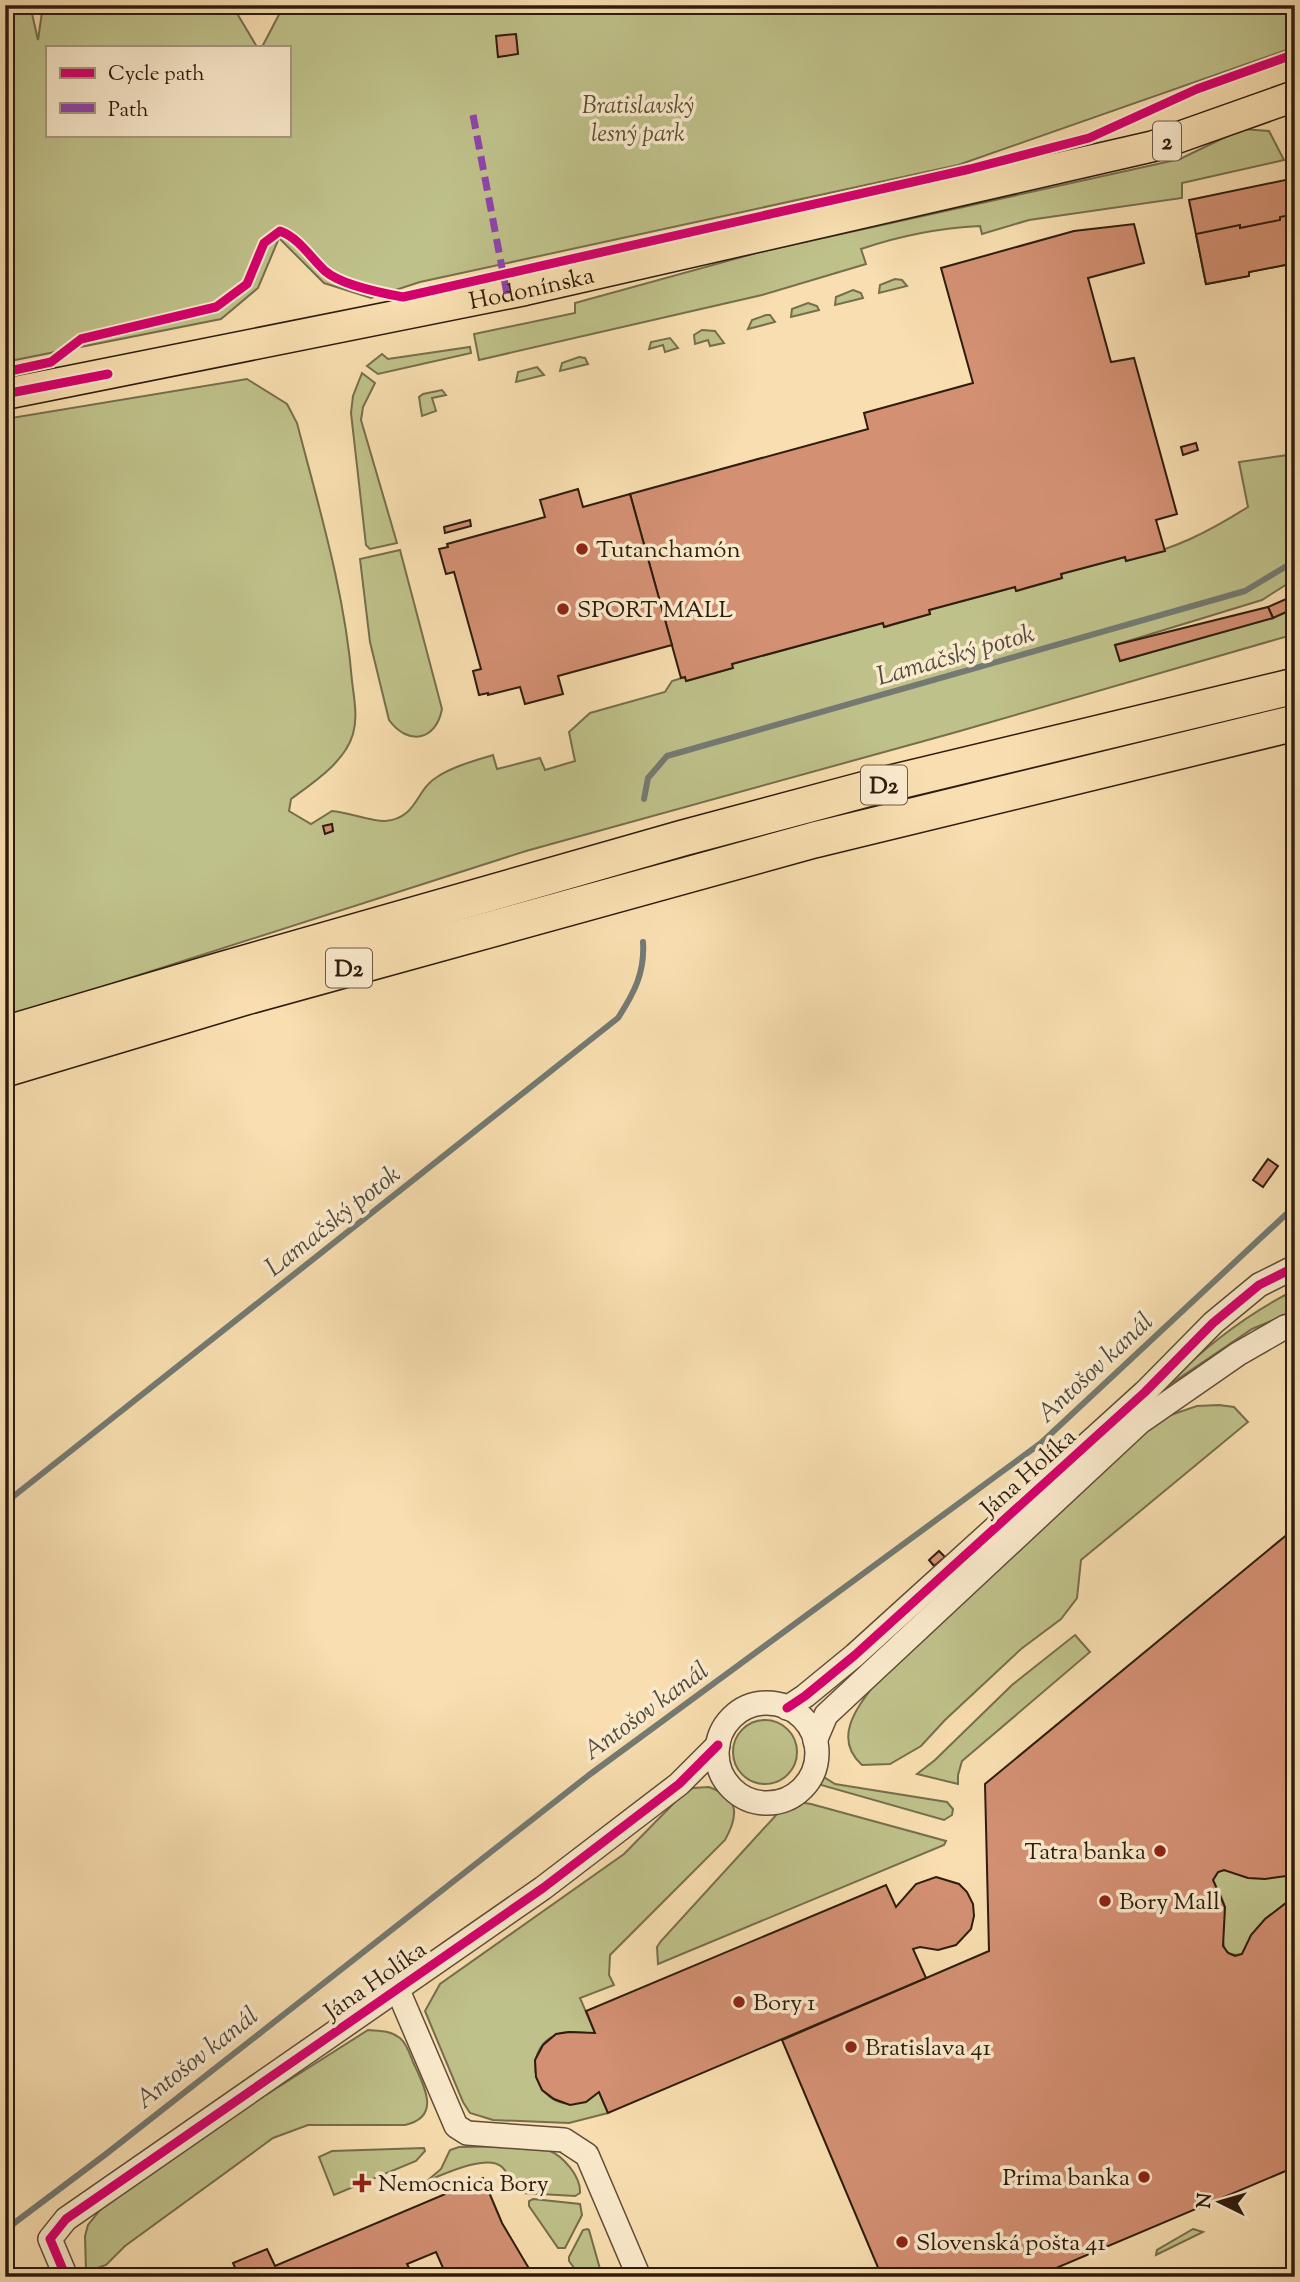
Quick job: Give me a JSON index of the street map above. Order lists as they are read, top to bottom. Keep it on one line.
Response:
{"streets":{"highway":["D2"],"main road":["2","Hodonínska"],"street":["Jána Holíka"]},"water":["Lamačský potok","Antošov kanál"],"parks":["Bratislavský lesný park"],"places":{"other":["Tutanchamón","SPORT MALL","Tatra banka","Bory Mall","Bory 1","Bratislava 41","Prima banka","Slovenská pošta 41"],"health":["Nemocnica Bory"]},"legend":["Cycle path","Path"],"north":"left"}
